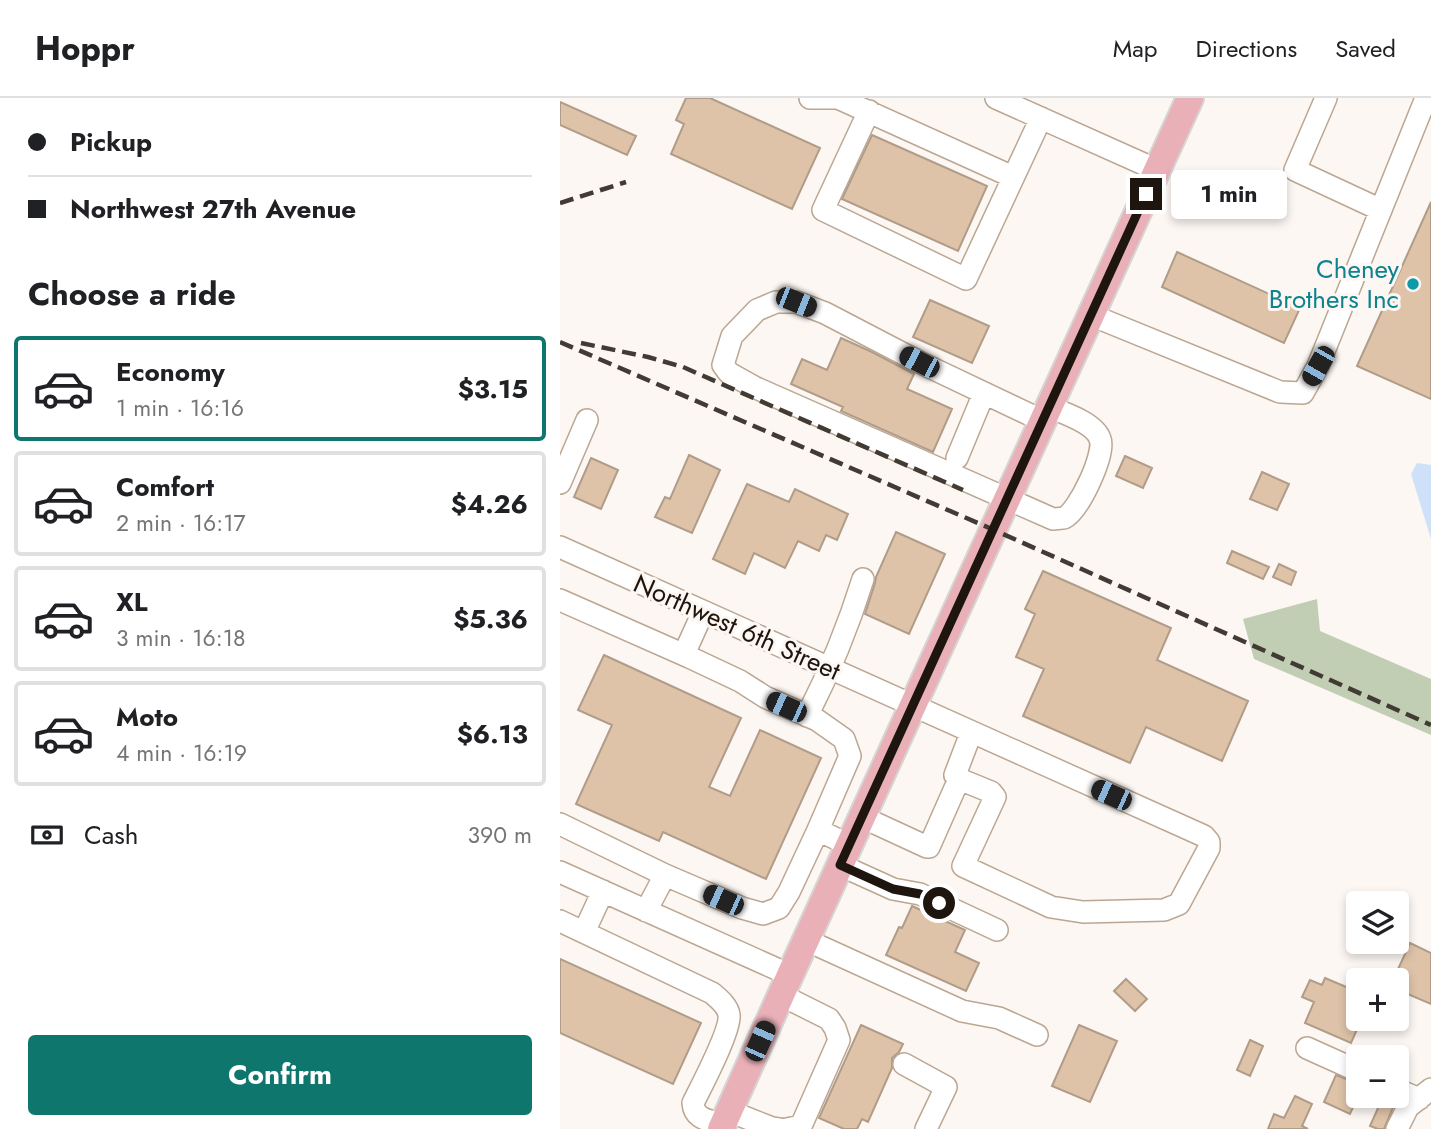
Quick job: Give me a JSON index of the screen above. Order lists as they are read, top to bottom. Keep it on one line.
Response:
{"streets":{"street":["Northwest 6th Street"]},"places":["Cheney Brothers Inc"],"page":{"header":"Hoppr","nav":["Map","Directions","Saved"],"banner":["Pickup","Northwest 27th Avenue"],"bubble":"1 min","heading":"Choose a ride","list":[{"name":"Economy","note":"1 min · 16:16","value":"$3.15"},{"name":"Comfort","note":"2 min · 16:17","value":"$4.26"},{"name":"XL","note":"3 min · 16:18","value":"$5.36"},{"name":"Moto","note":"4 min · 16:19","value":"$6.13"}],"pay":["Cash","390 m"],"map_buttons":["+","−"],"buttons":"Confirm"}}
